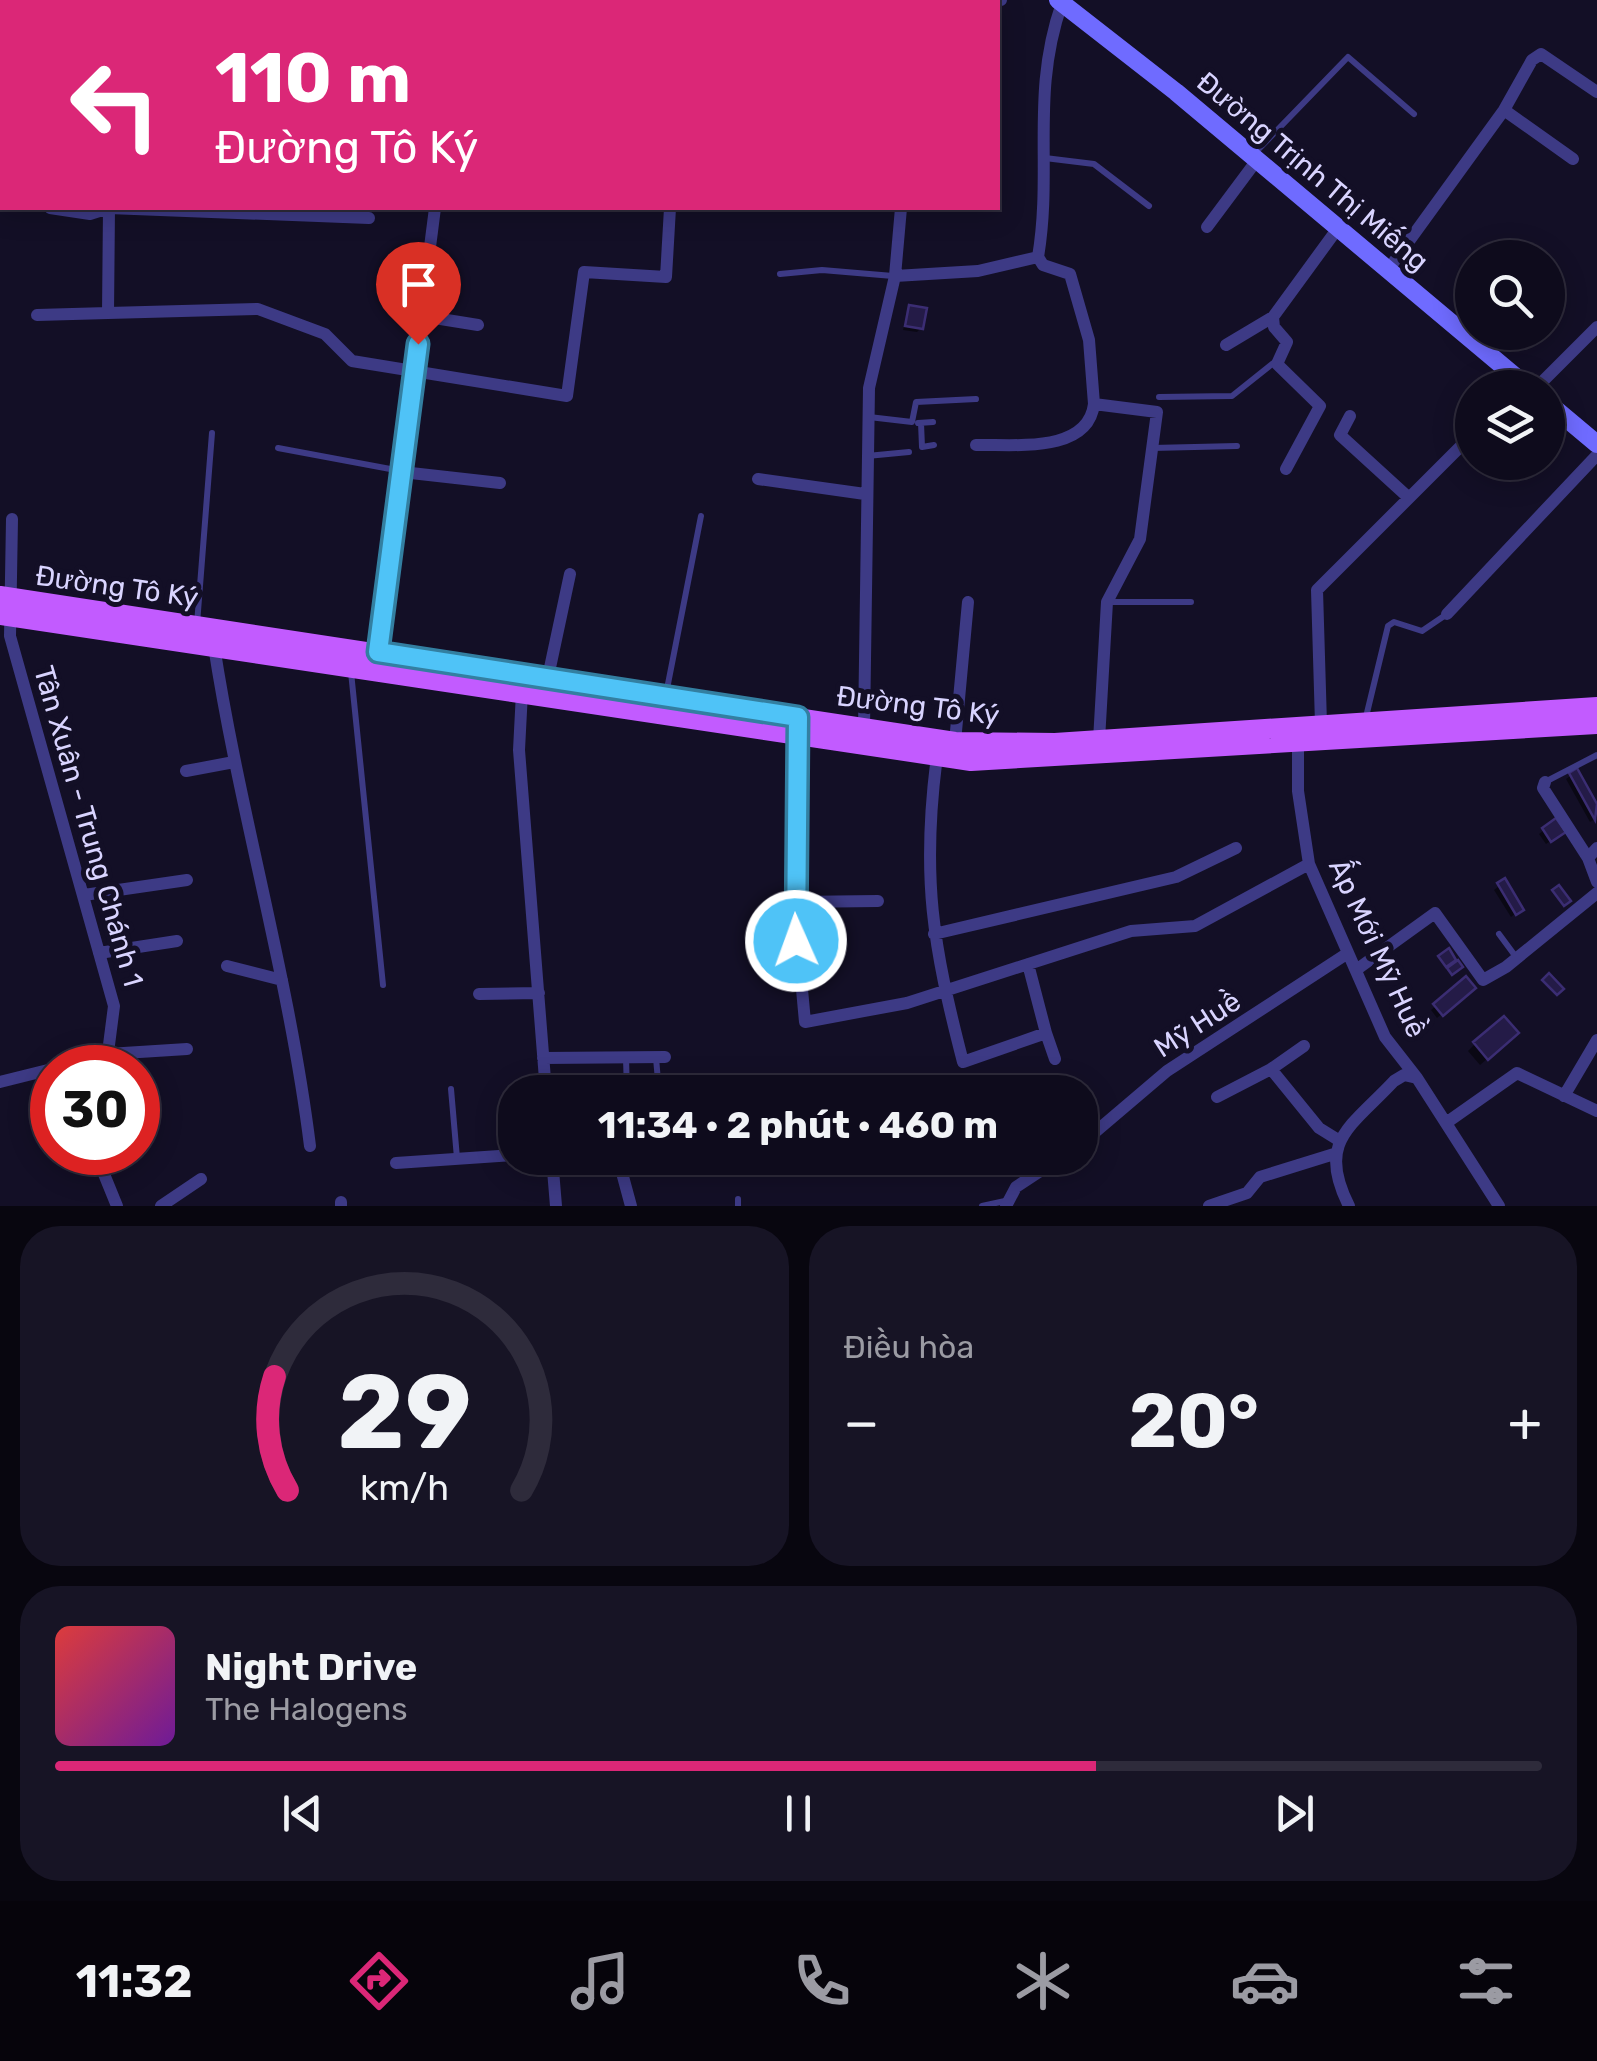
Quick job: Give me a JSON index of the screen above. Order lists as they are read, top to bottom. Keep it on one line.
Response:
{"streets":{"main road":["Đường Trịnh Thị Miếng","Đường Tô Ký"],"street":["Tân Xuân - Trung Chánh 1","Ấp Mới Mỹ Huề","Mỹ Huề"]},"crossings":[["Đường Tô Ký","Tân Xuân - Trung Chánh 1"],["Đường Tô Ký","Ấp Mới Mỹ Huề"],["Ấp Mới Mỹ Huề","Mỹ Huề"]],"page":{"turn":["110 m","Đường Tô Ký"],"limit":"30","trip":"11:34 · 2 phút · 460 m","tile":"Điều hòa","heat":["−","20°","+"],"song":["Night Drive","The Halogens"],"tabs":"11:32","gauge":["29","km/h"]}}
